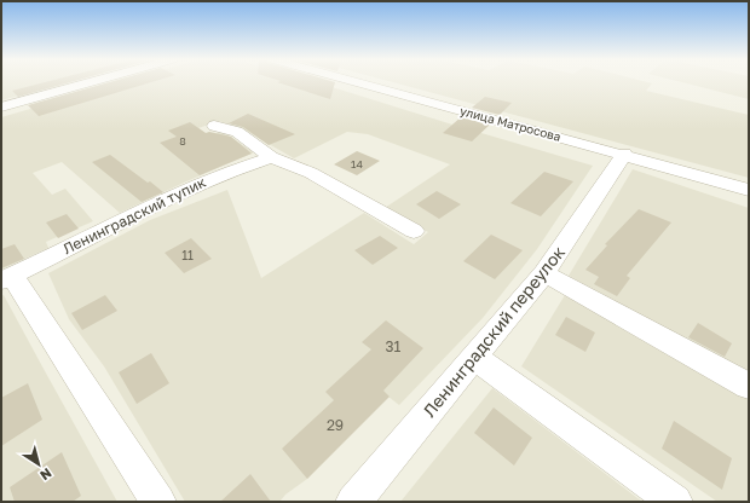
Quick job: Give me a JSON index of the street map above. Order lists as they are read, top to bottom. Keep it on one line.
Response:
{"streets":{"street":["улица Матросова","Ленинградский тупик","Ленинградский переулок"]},"crossings":[["улица Матросова","Ленинградский переулок"]],"house_numbers":["8","14","11","31","29"],"north":"bottom right"}
